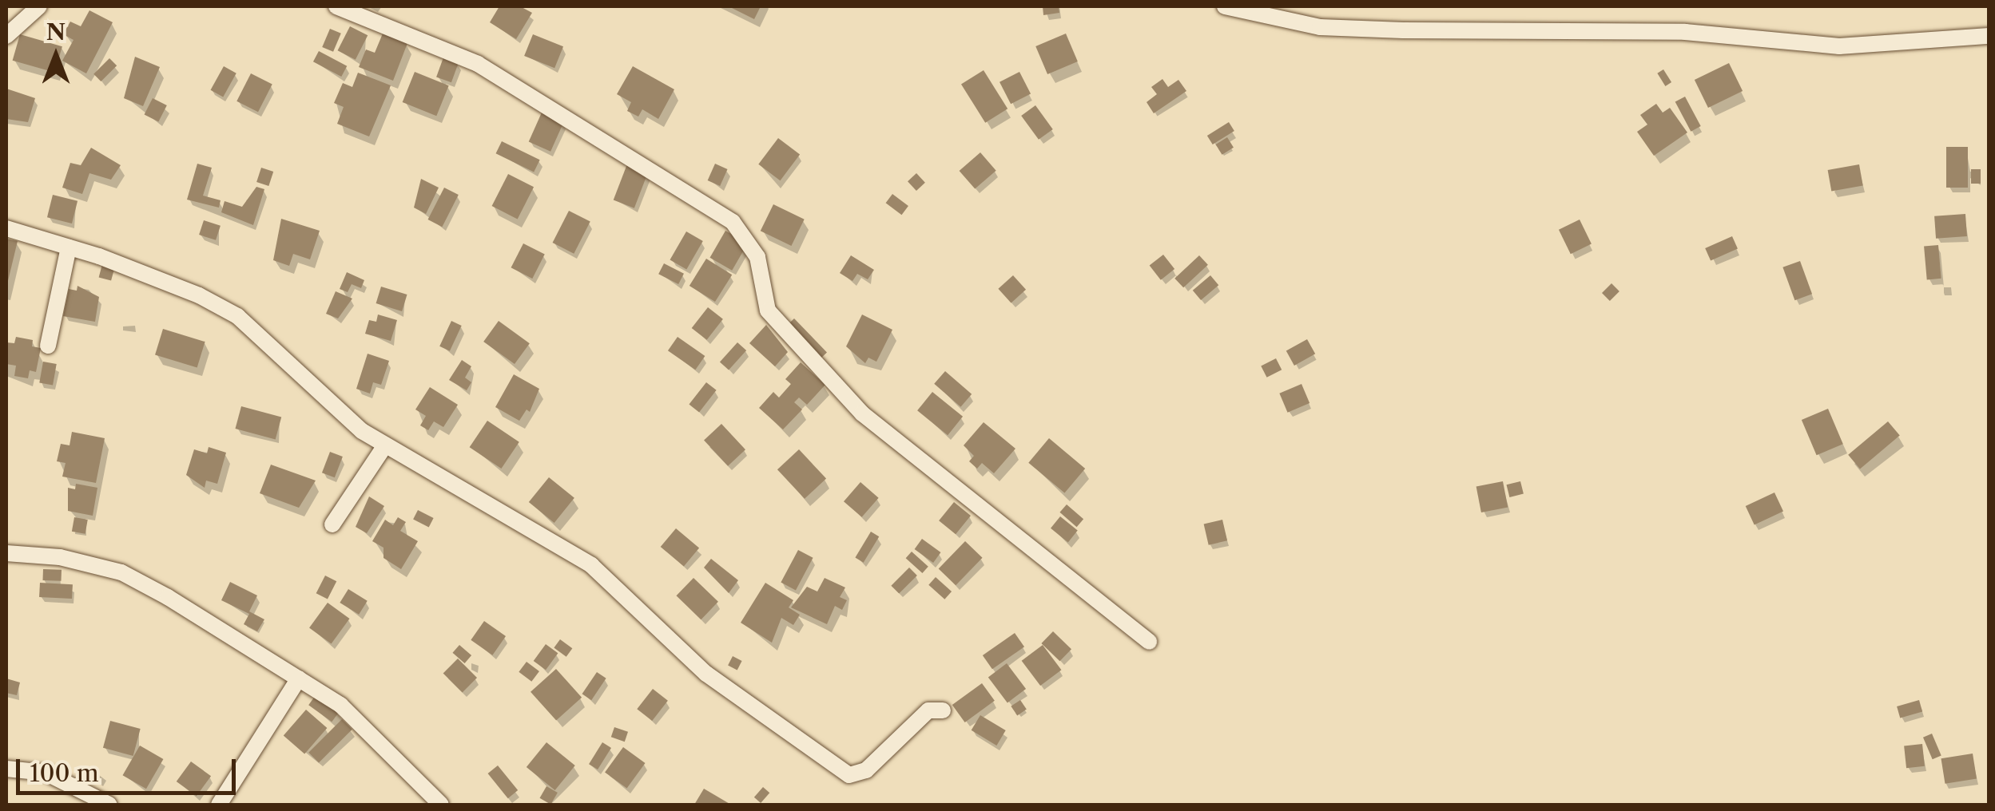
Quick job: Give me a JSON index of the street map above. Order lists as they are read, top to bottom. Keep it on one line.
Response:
{"scale_bar":"100 m","north":"top"}
